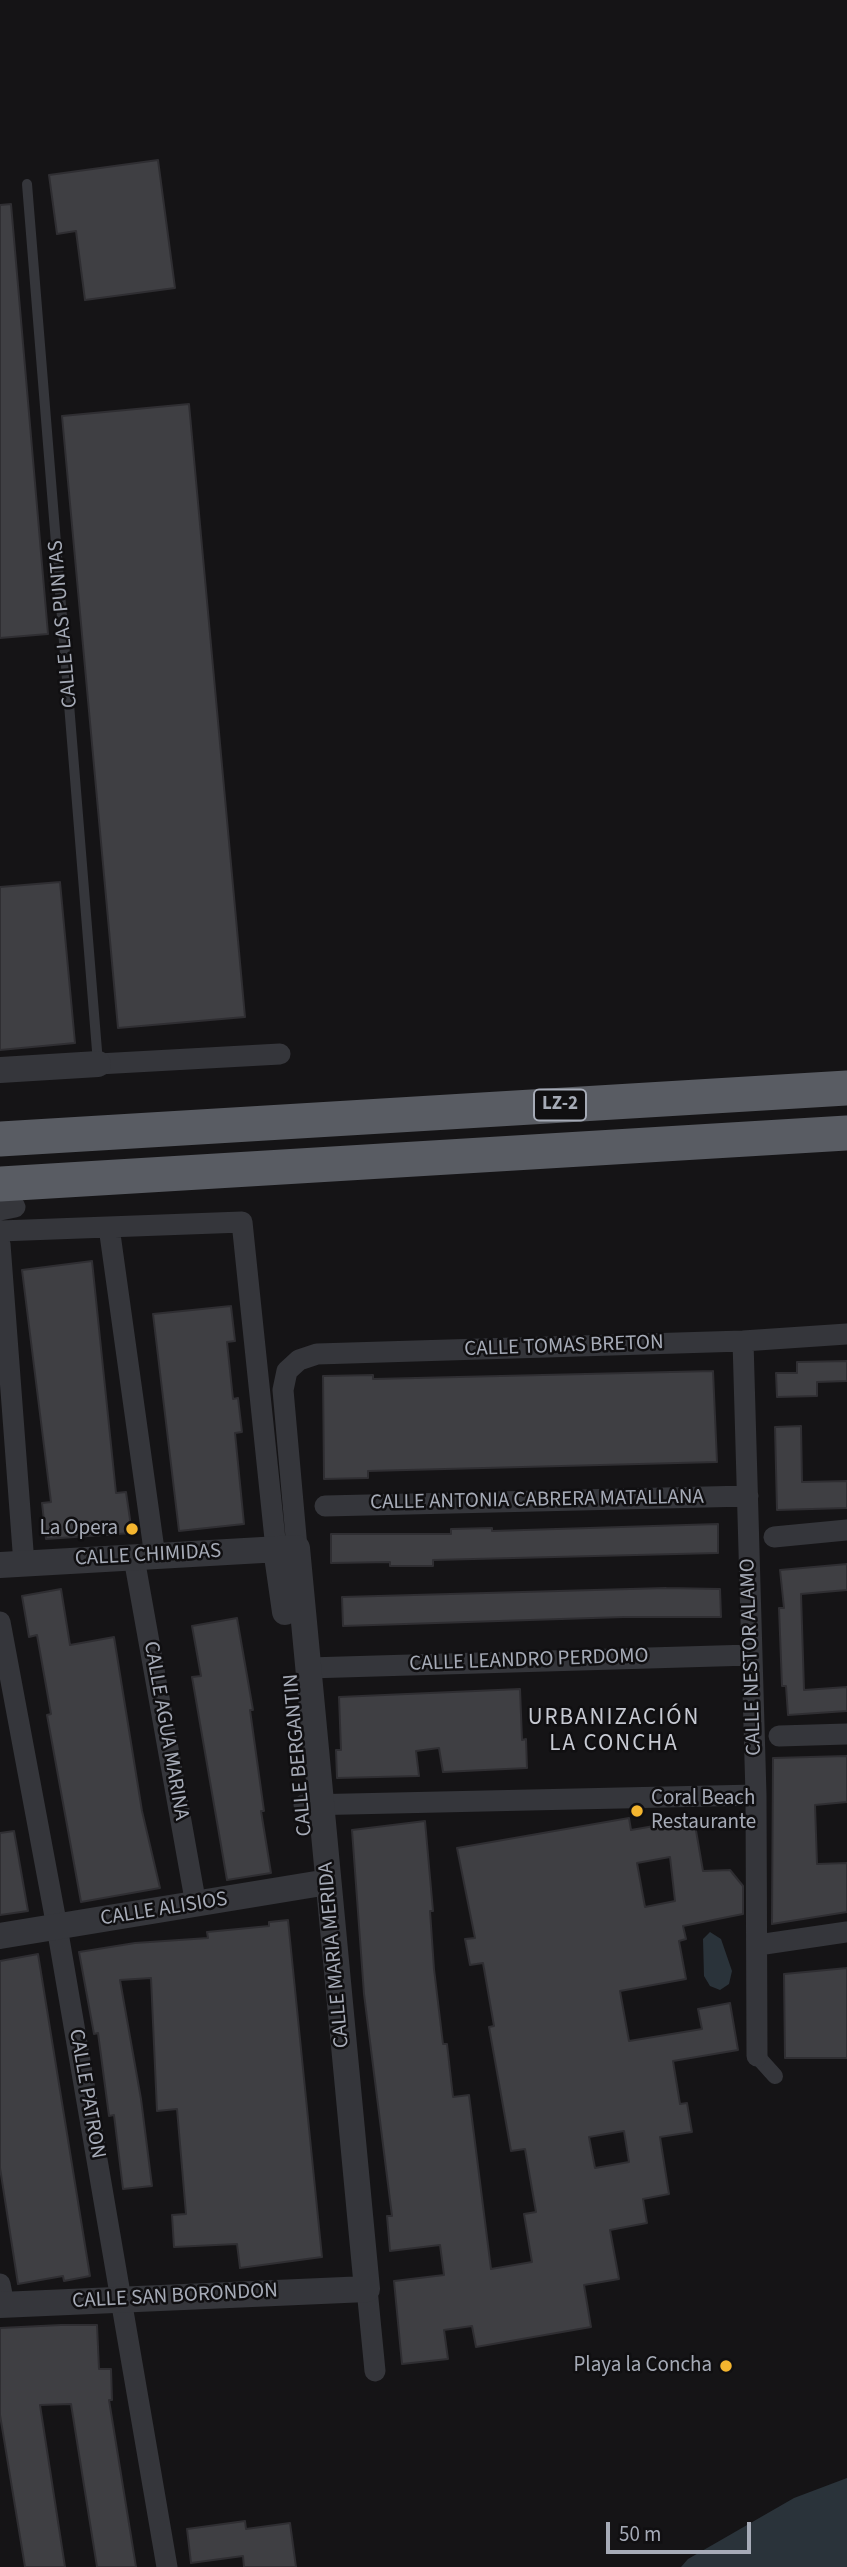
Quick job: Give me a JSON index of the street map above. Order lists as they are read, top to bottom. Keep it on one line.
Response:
{"streets":{"highway":["LZ-2"],"street":["CALLE TOMAS BRETON","CALLE ANTONIA CABRERA MATALLANA","CALLE CHIMIDAS","CALLE NESTOR ALAMO","CALLE LEANDRO PERDOMO","CALLE AGUA MARINA","CALLE BERGANTIN","CALLE ALISIOS","CALLE PATRON","CALLE SAN BORONDON"],"lane":["CALLE LAS PUNTAS"]},"crossings":[["CALLE TOMAS BRETON","CALLE NESTOR ALAMO"],["CALLE ANTONIA CABRERA MATALLANA","CALLE NESTOR ALAMO"],["CALLE CHIMIDAS","CALLE AGUA MARINA"],["CALLE CHIMIDAS","CALLE BERGANTIN"],["CALLE NESTOR ALAMO","CALLE LEANDRO PERDOMO"],["CALLE AGUA MARINA","CALLE BERGANTIN"],["CALLE AGUA MARINA","CALLE ALISIOS"],["CALLE BERGANTIN","CALLE ALISIOS"],["CALLE BERGANTIN","CALLE SAN BORONDON"],["CALLE ALISIOS","CALLE PATRON"],["CALLE PATRON","CALLE SAN BORONDON"]],"districts":["URBANIZACIÓN LA CONCHA"],"places":["La Opera","Coral Beach Restaurante","Playa la Concha"],"scale_bar":"50 m"}
